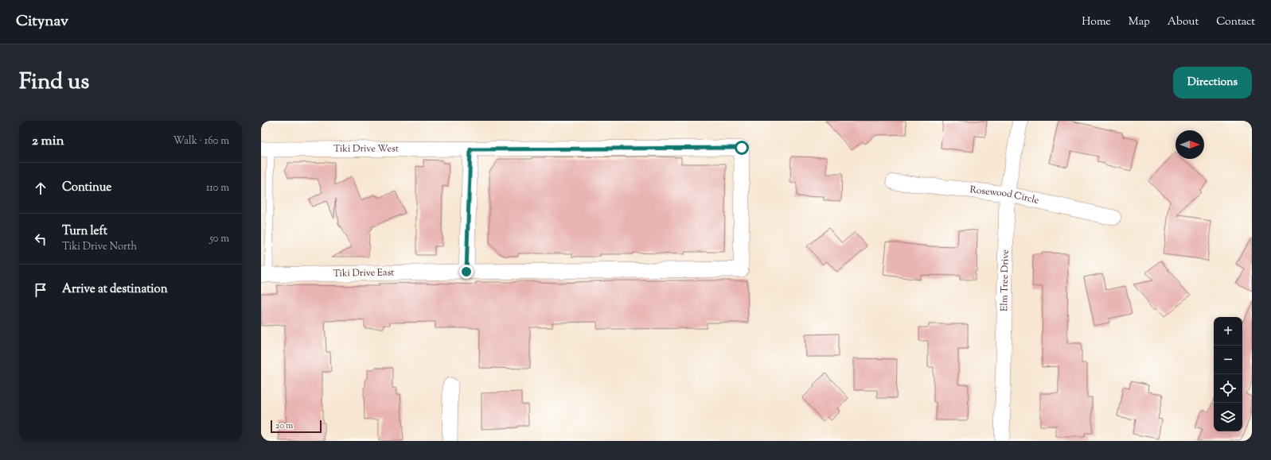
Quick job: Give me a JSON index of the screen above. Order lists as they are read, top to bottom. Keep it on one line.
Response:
{"streets":{"street":["Tiki Drive West","Rosewood Circle","Tiki Drive East","Elm Tree Drive"]},"crossings":[["Tiki Drive West","Tiki Drive East"],["Rosewood Circle","Elm Tree Drive"]],"scale_bar":"20 m","north":"right","page":{"header":"Citynav","nav":["Home","Map","About","Contact"],"title":"Find us","buttons":"Directions","heading":["2 min","Walk · 160 m"],"list":[["Continue","110 m"],["Turn left","Tiki Drive North","50 m"],"Arrive at destination"],"map_buttons":["+","−"],"scale":"20 m"}}
